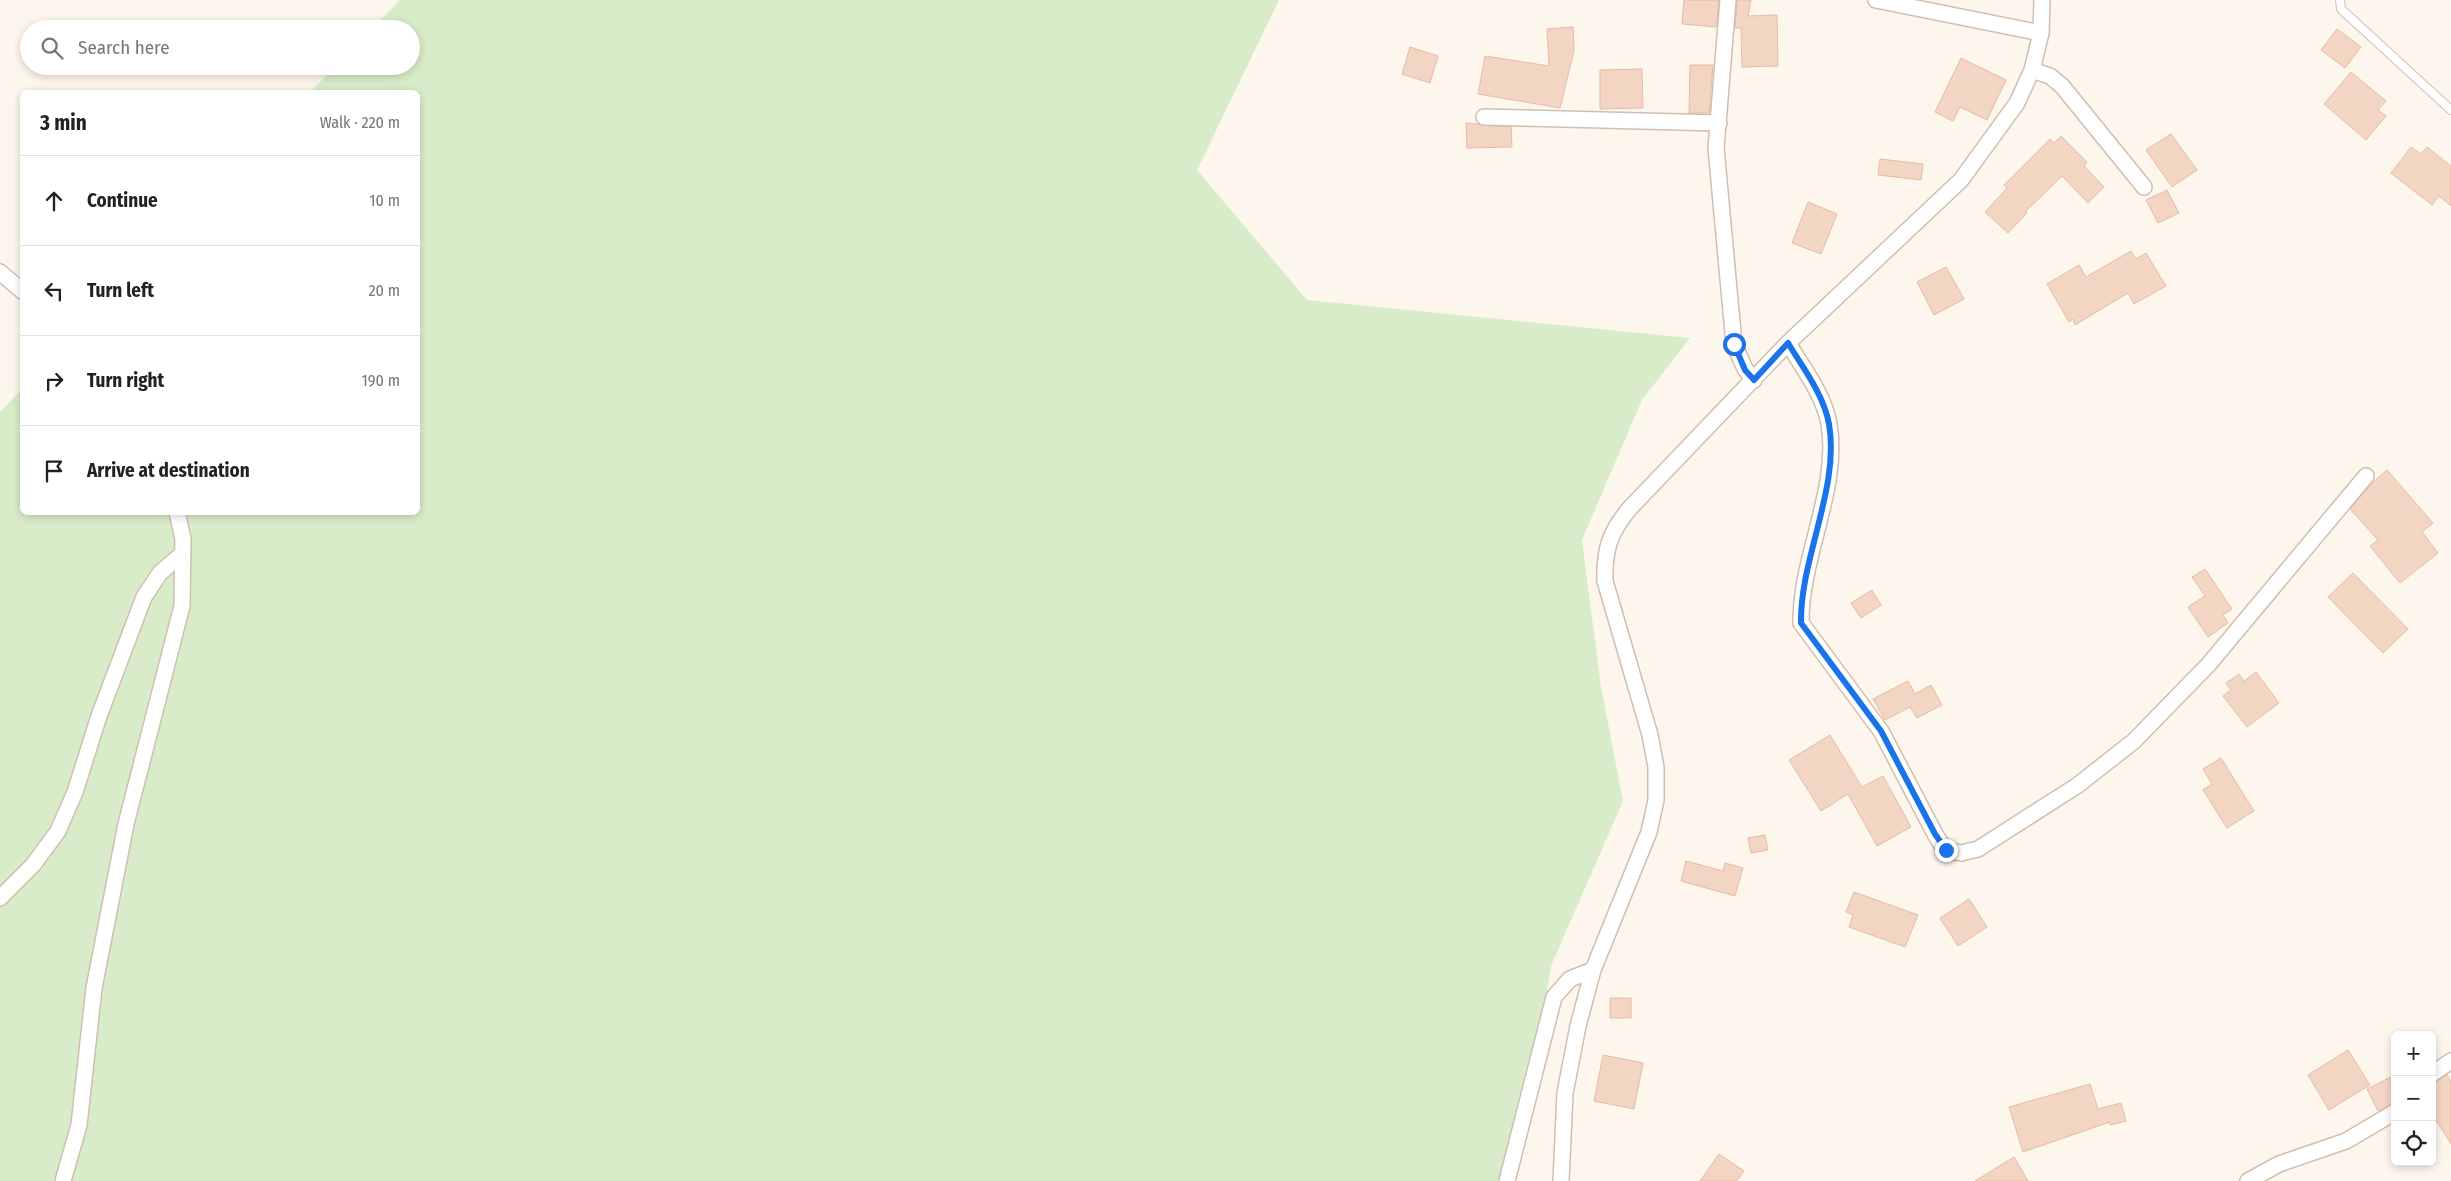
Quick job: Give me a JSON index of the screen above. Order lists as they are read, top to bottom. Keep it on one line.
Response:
{"page":{"search":"Search here","heading":["3 min","Walk · 220 m"],"list":[["Continue","10 m"],["Turn left","20 m"],["Turn right","190 m"],"Arrive at destination"],"map_buttons":["+","−"]}}
